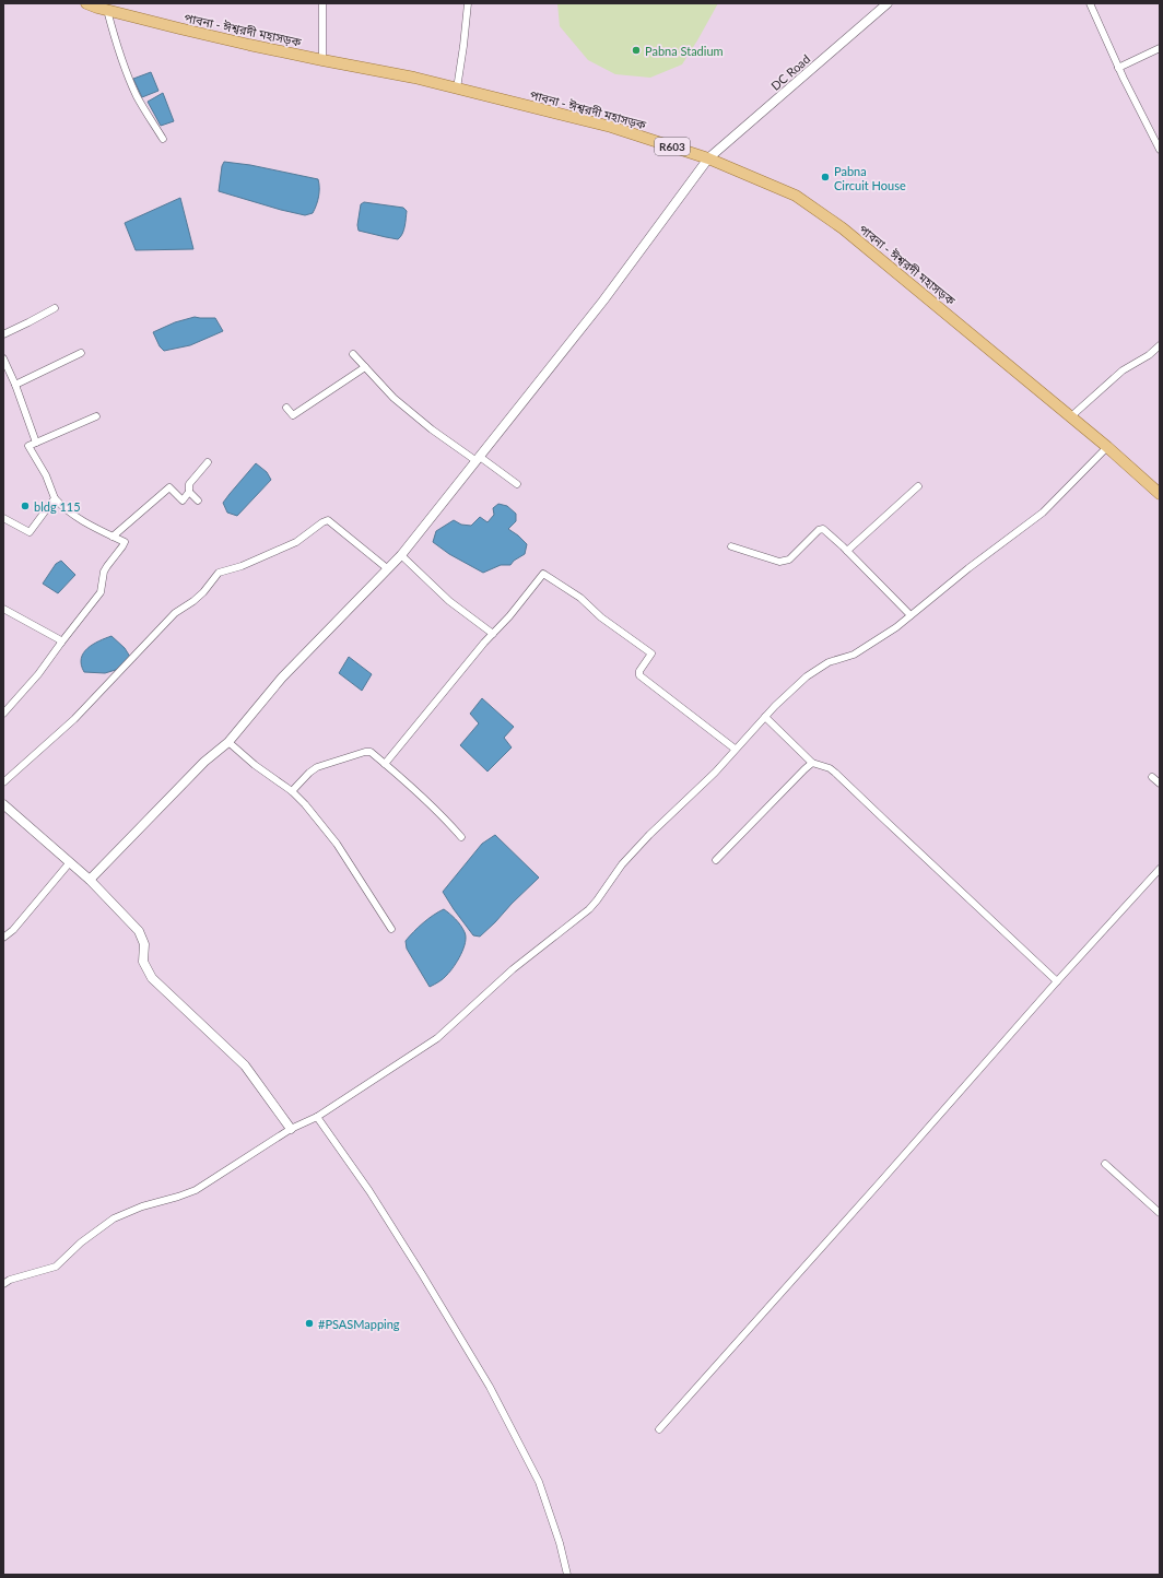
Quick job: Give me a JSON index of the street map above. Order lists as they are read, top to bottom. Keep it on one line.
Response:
{"streets":{"main road":["পাবনা - ঈশ্বরদী মহাসড়ক","R603"],"street":["DC Road"]},"crossings":[["পাবনা - ঈশ্বরদী মহাসড়ক","DC Road"]],"places":["Pabna Stadium","Pabna Circuit House","bldg 115","#PSASMapping"]}
